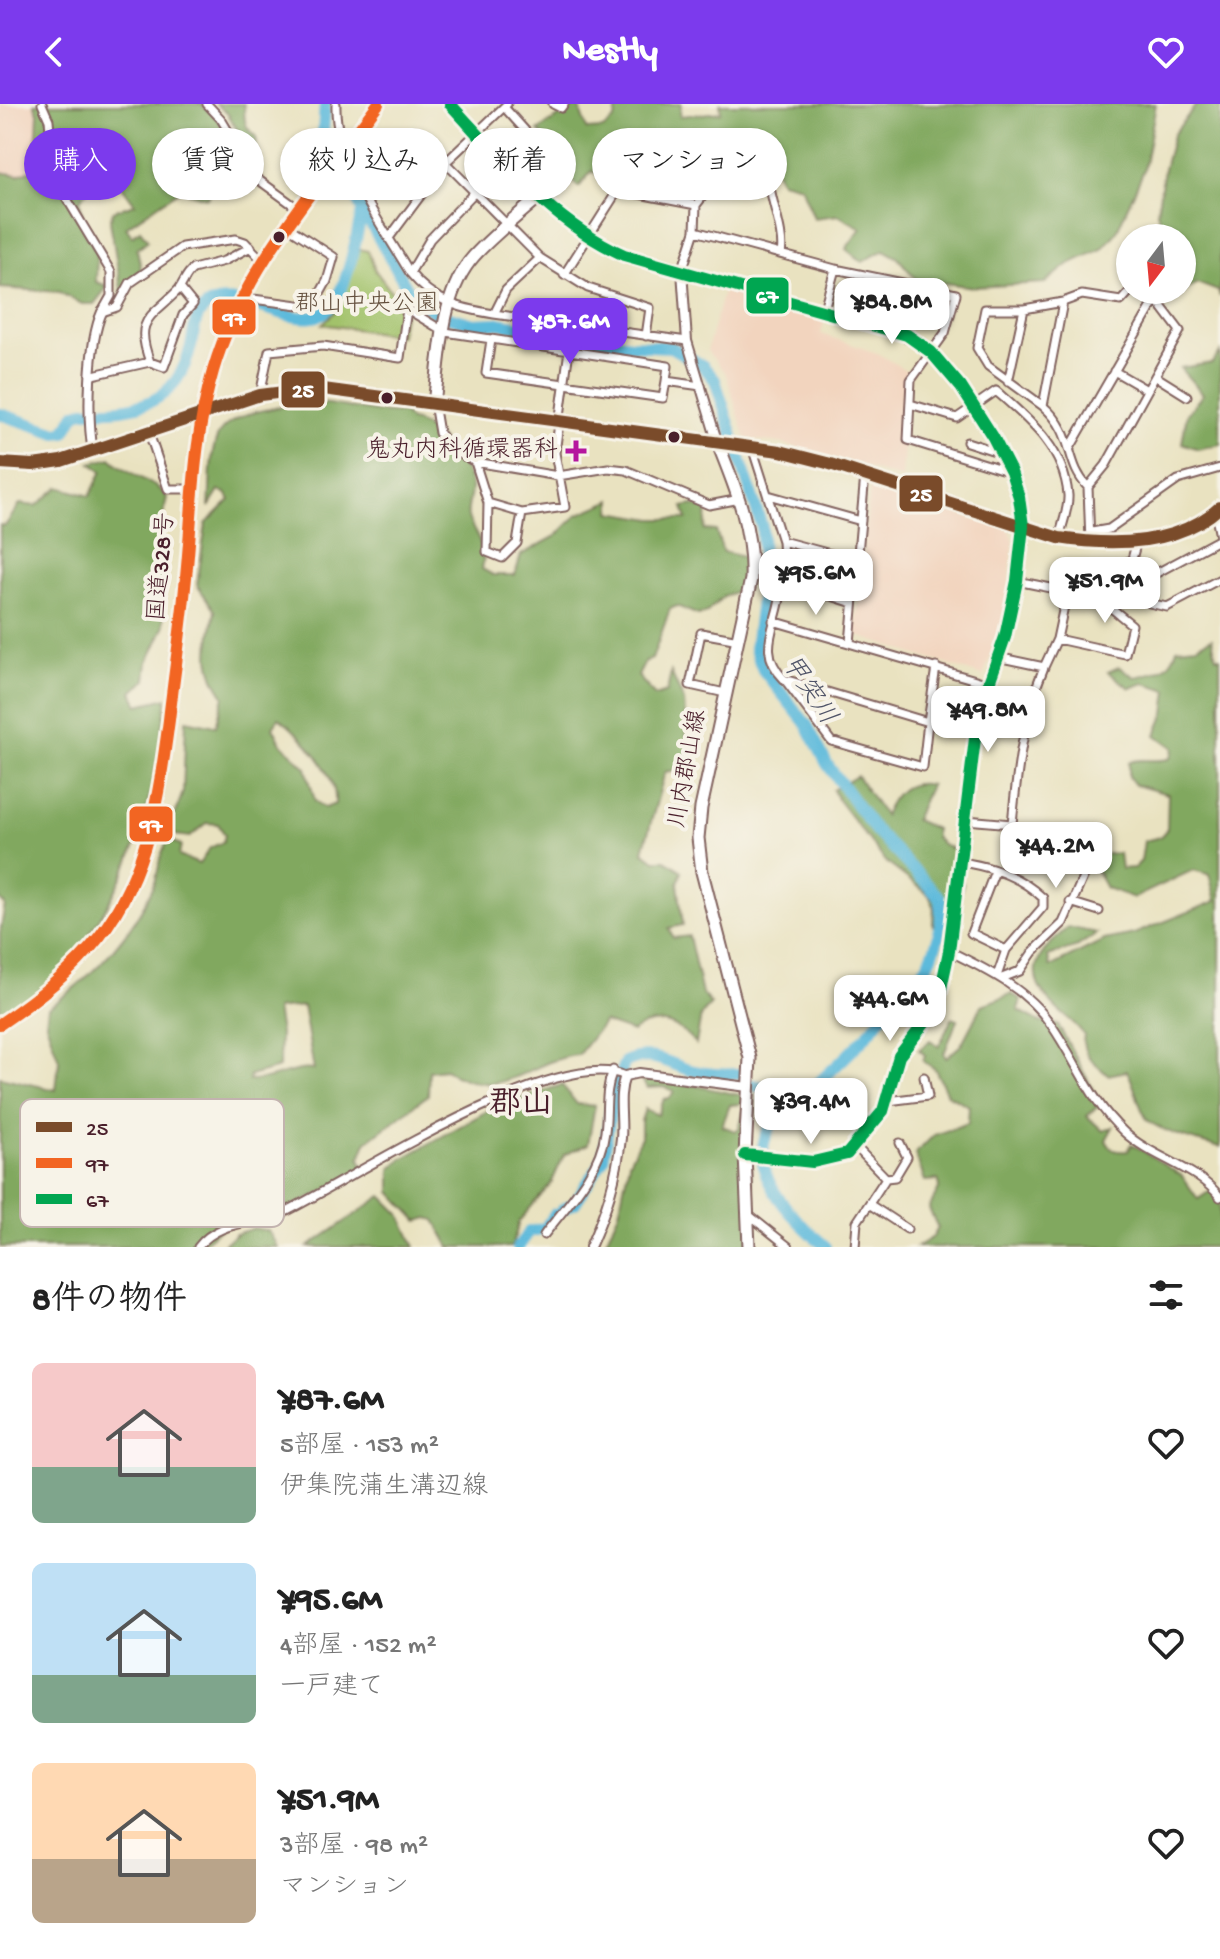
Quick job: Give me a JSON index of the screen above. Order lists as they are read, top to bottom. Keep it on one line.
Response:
{"streets":{"main road":["国道328号","川内郡山線"]},"districts":["郡山"],"water":["甲突川"],"parks":["郡山中央公園"],"places":{"health":["鬼丸内科循環器科"]},"lines":["transit line 97","transit line 67","transit line 25"],"legend":["25","97","67"],"north":"bottom","page":{"header":"Nestly","chip":["購入","賃貸","絞り込み","新着","マンション"],"price":["¥84.8M","¥87.6M","¥95.6M","¥51.9M","¥49.8M","¥44.2M","¥44.6M","¥39.4M"],"heading":"8件の物件","list":[{"name":"¥87.6M","note":"5部屋 · 153 m² · 伊集院蒲生溝辺線"},{"name":"¥95.6M","note":"4部屋 · 152 m² · 一戸建て"},{"name":"¥51.9M","note":"3部屋 · 98 m² · マンション"}]}}
